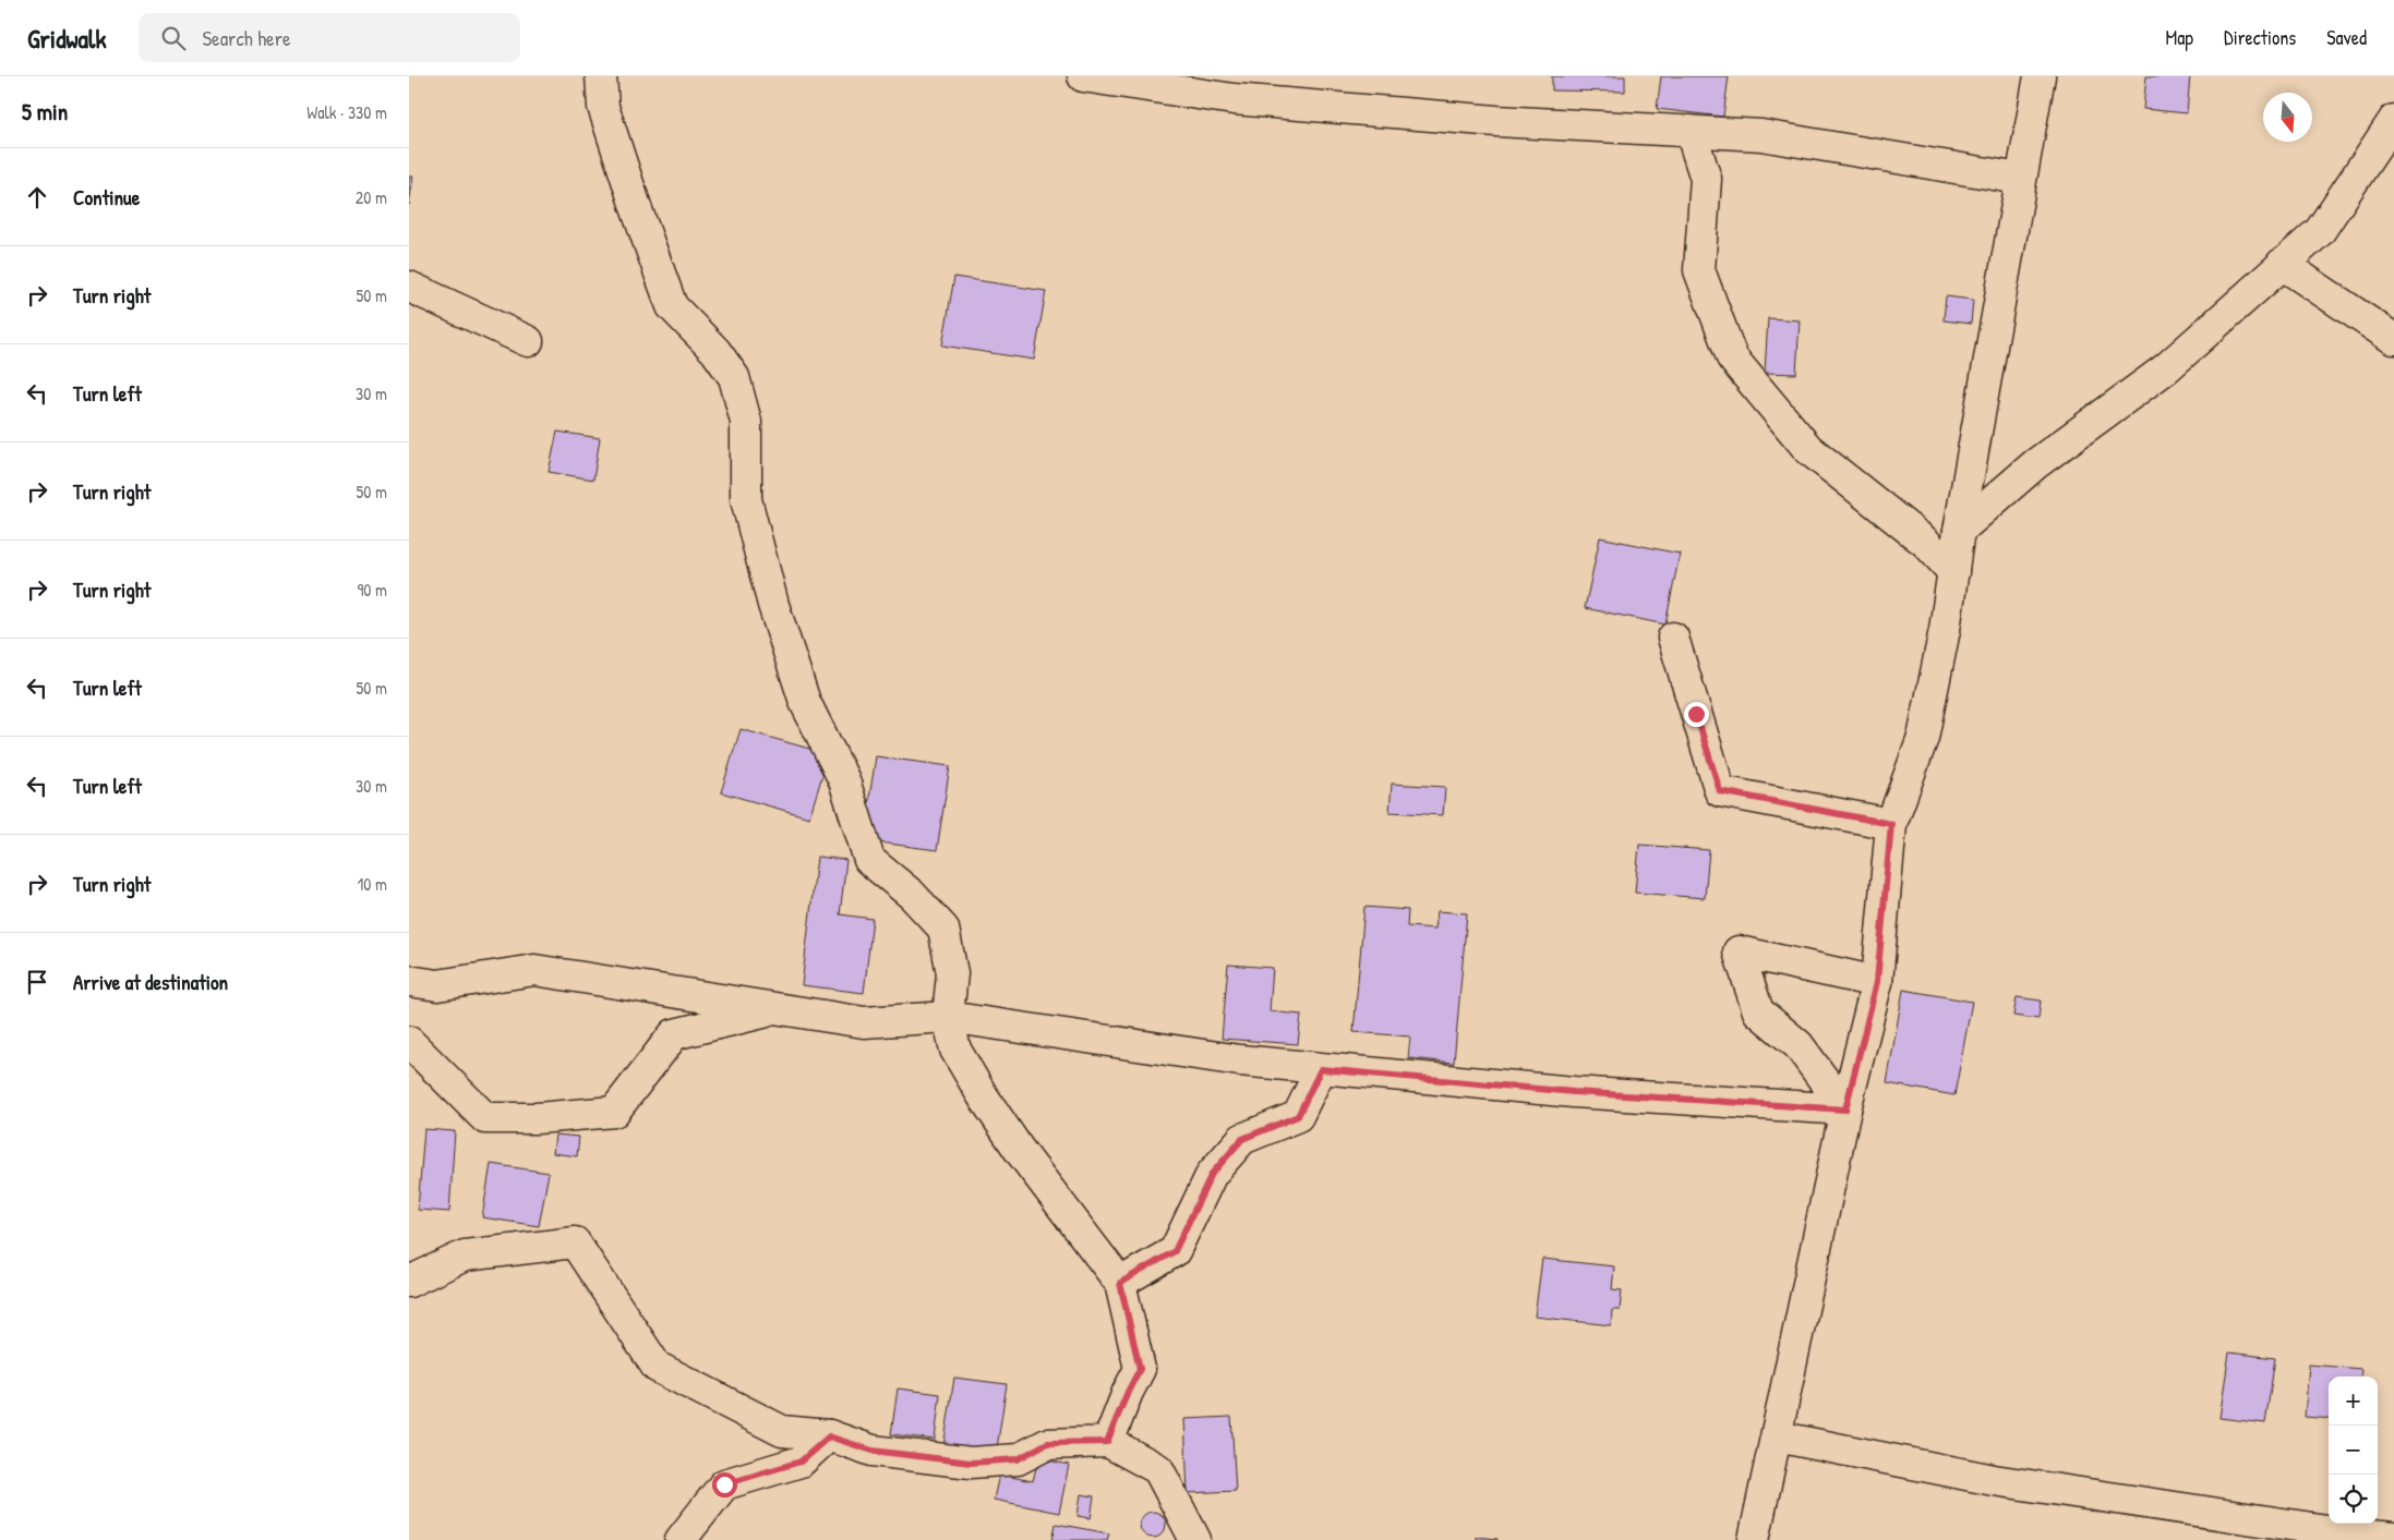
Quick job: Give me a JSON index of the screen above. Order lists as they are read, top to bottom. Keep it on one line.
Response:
{"north":"bottom","page":{"header":"Gridwalk","search":"Search here","nav":["Map","Directions","Saved"],"heading":["5 min","Walk · 330 m"],"list":[["Continue","20 m"],["Turn right","50 m"],["Turn left","30 m"],["Turn right","50 m"],["Turn right","90 m"],["Turn left","50 m"],["Turn left","30 m"],["Turn right","10 m"],"Arrive at destination"],"map_buttons":["+","−"]}}
